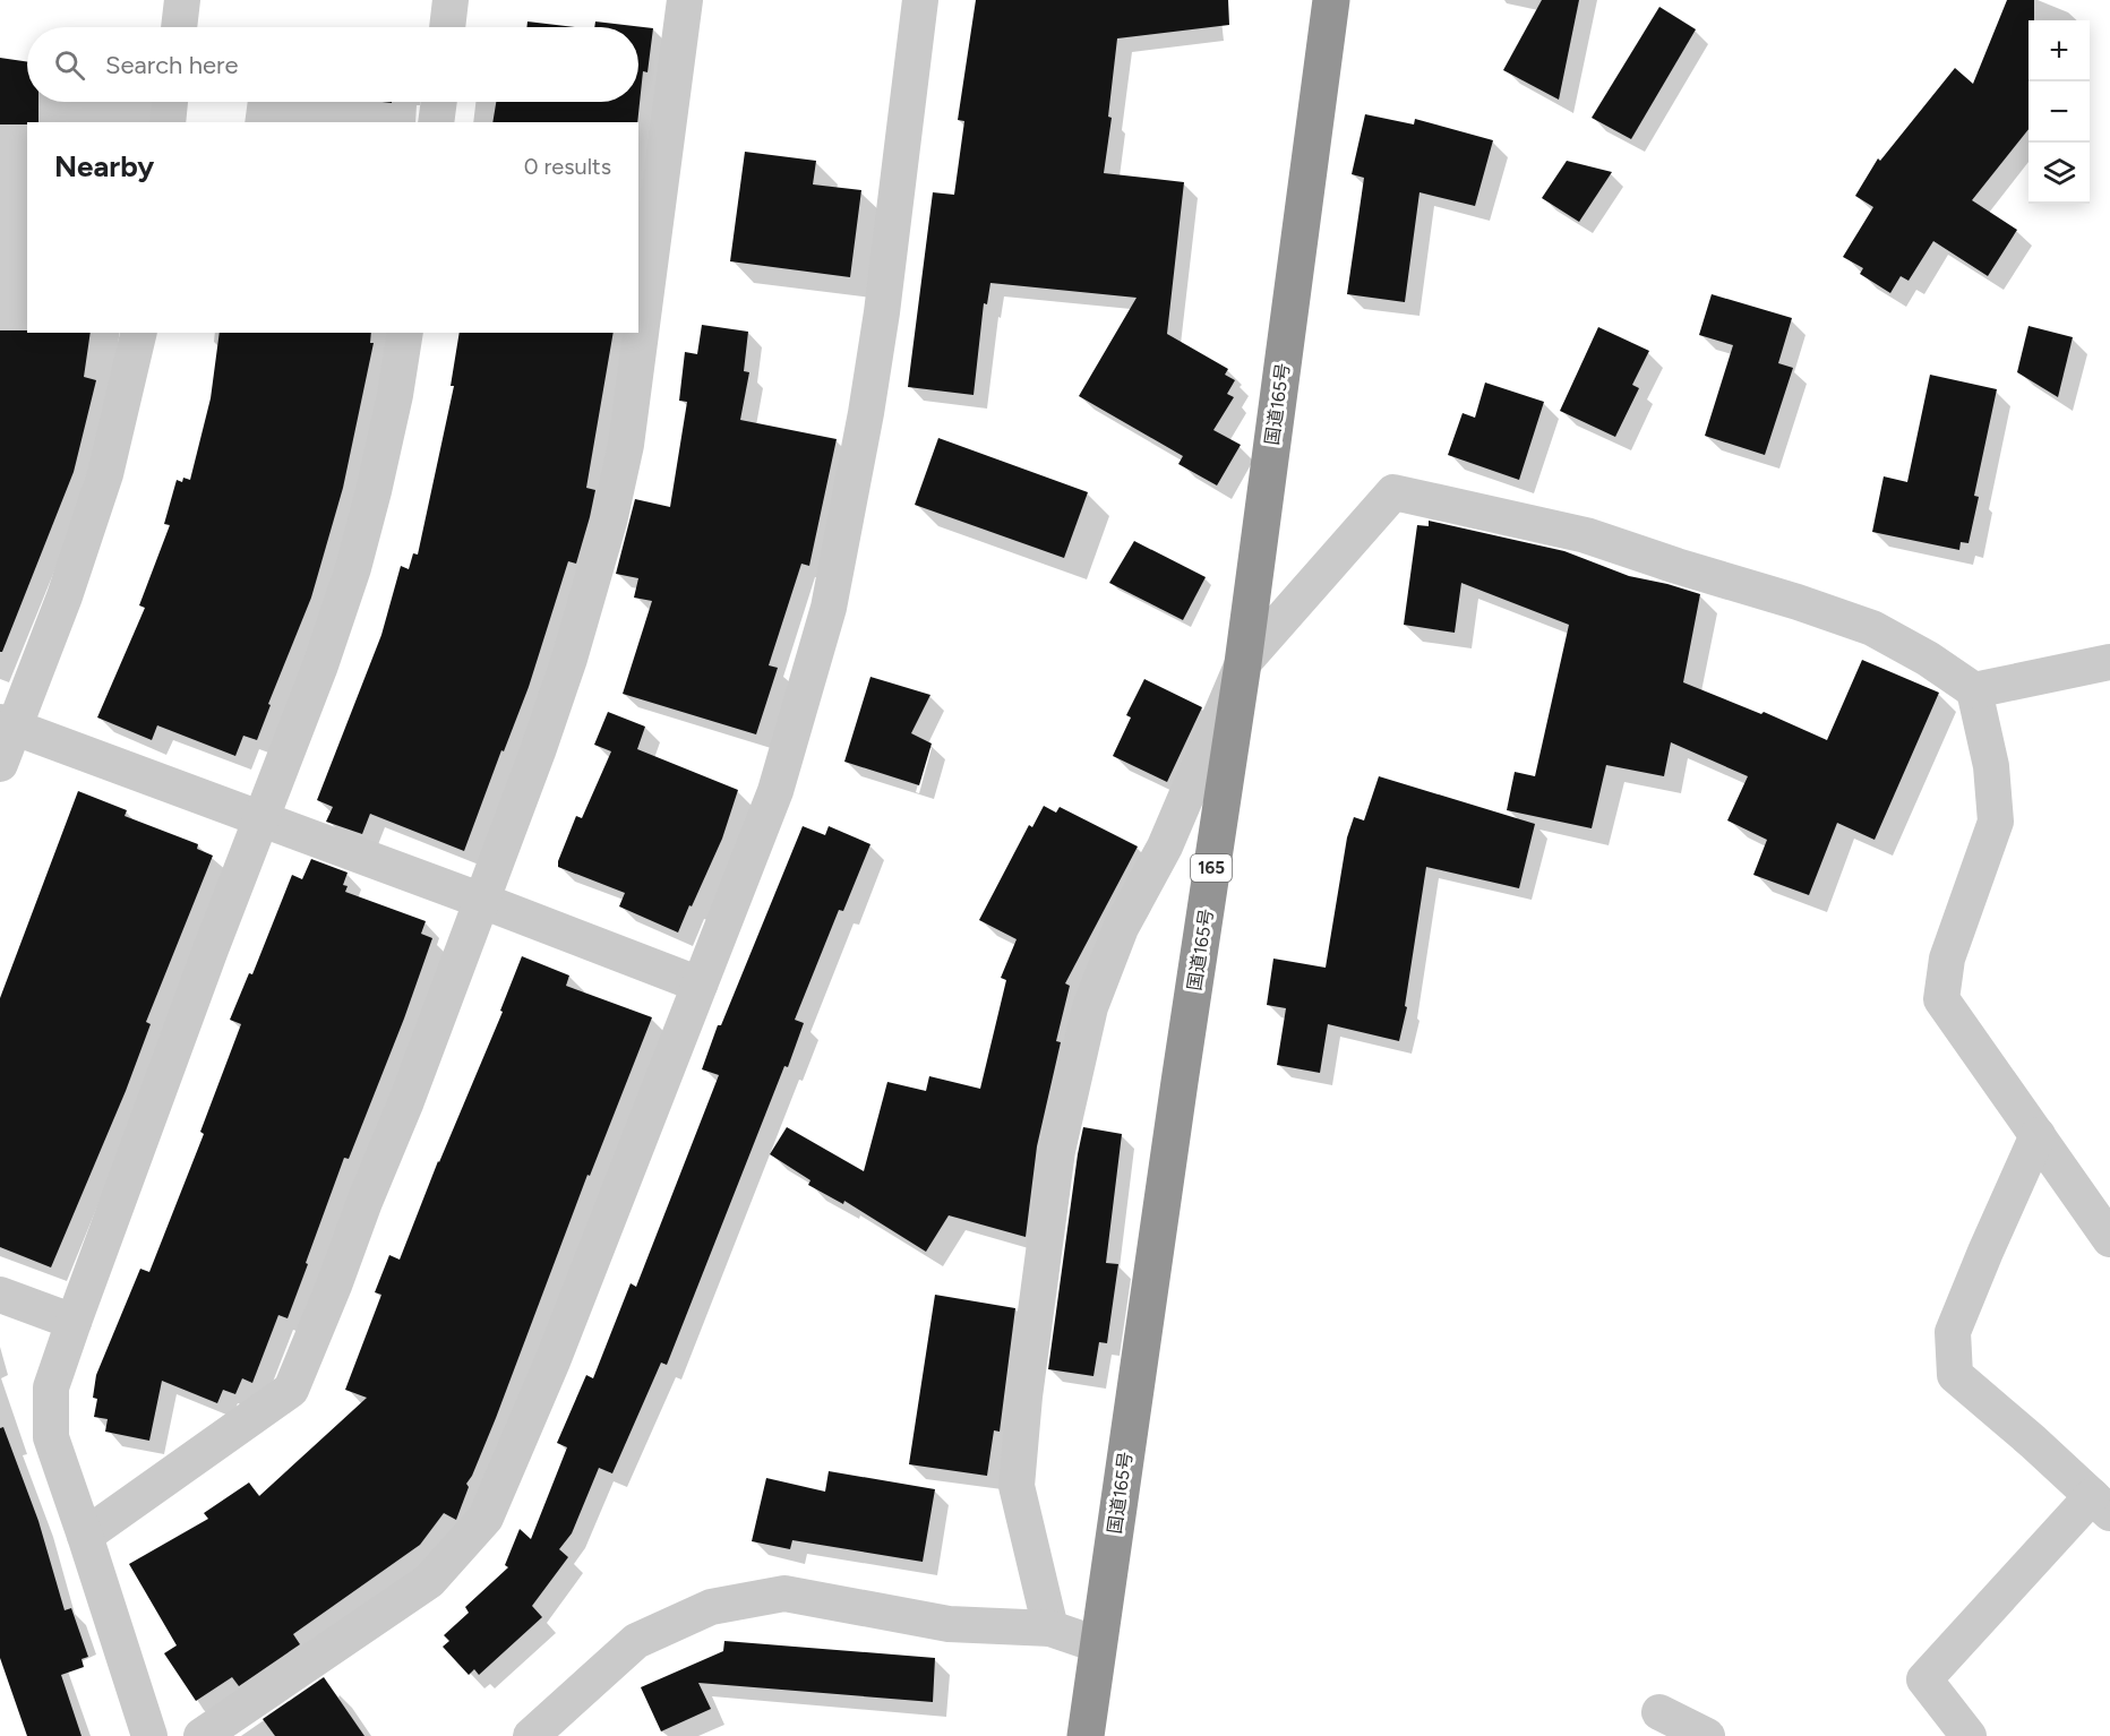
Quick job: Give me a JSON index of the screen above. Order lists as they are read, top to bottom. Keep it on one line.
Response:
{"streets":{"highway":["国道165号","165"]},"page":{"map_buttons":["+","−"],"search":"Search here","heading":["Nearby","0 results"]}}
